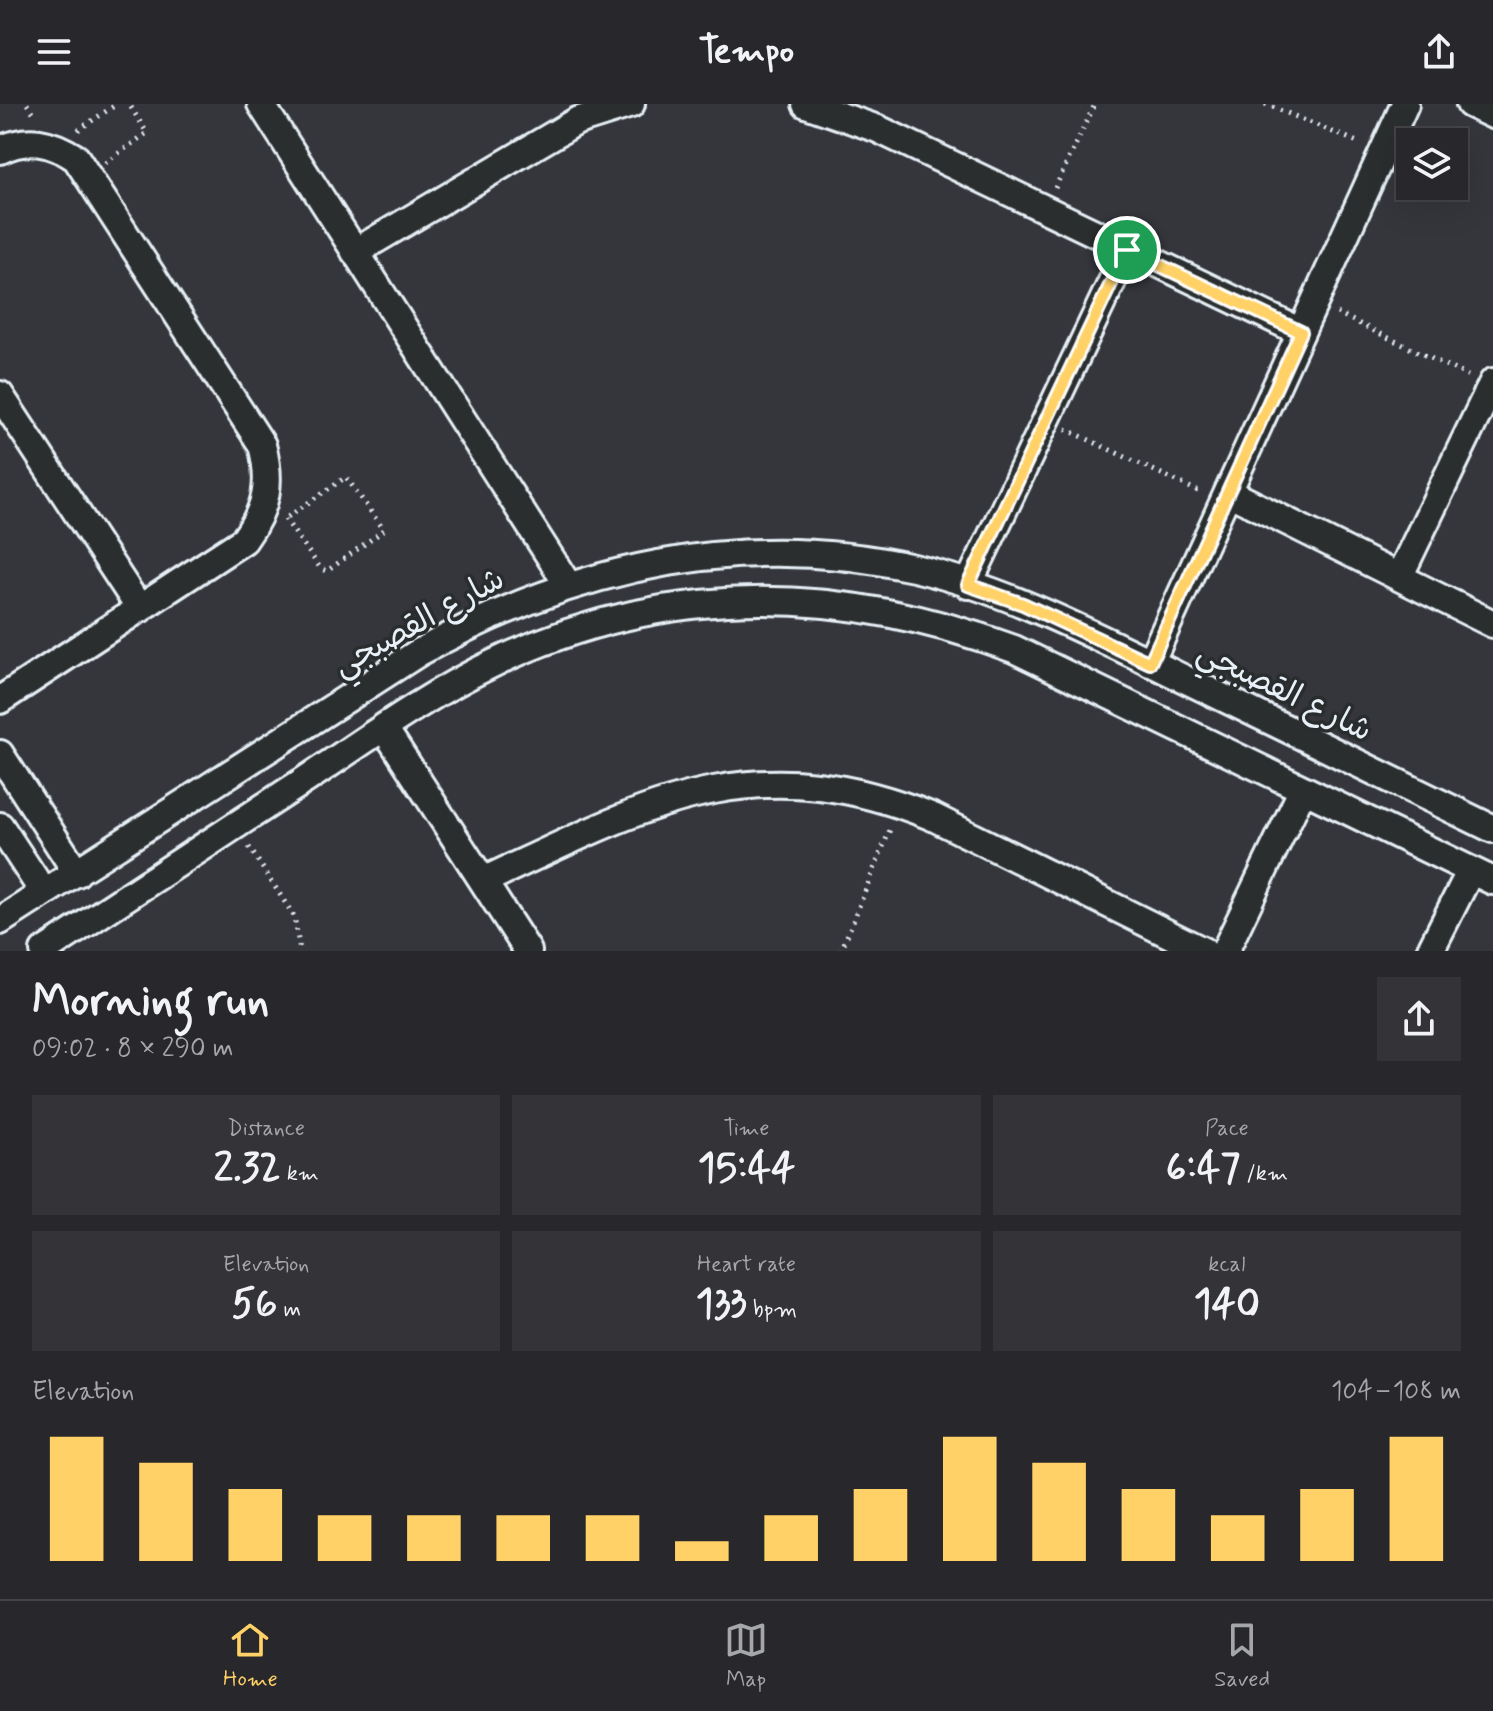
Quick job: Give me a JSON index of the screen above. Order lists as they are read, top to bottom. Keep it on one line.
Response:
{"streets":{"street":["شارع القصبجي"]},"page":{"header":"Tempo","heading":["Morning run","09:02 · 8 × 290 m"],"stats":[["Distance","2.32 km"],["Time","15:44"],["Pace","6:47 /km"],["Elevation","56 m"],["Heart rate","133 bpm"],["kcal","140"]],"chart":["Elevation","104–108 m"],"tabs":["Home","Map","Saved"]}}
